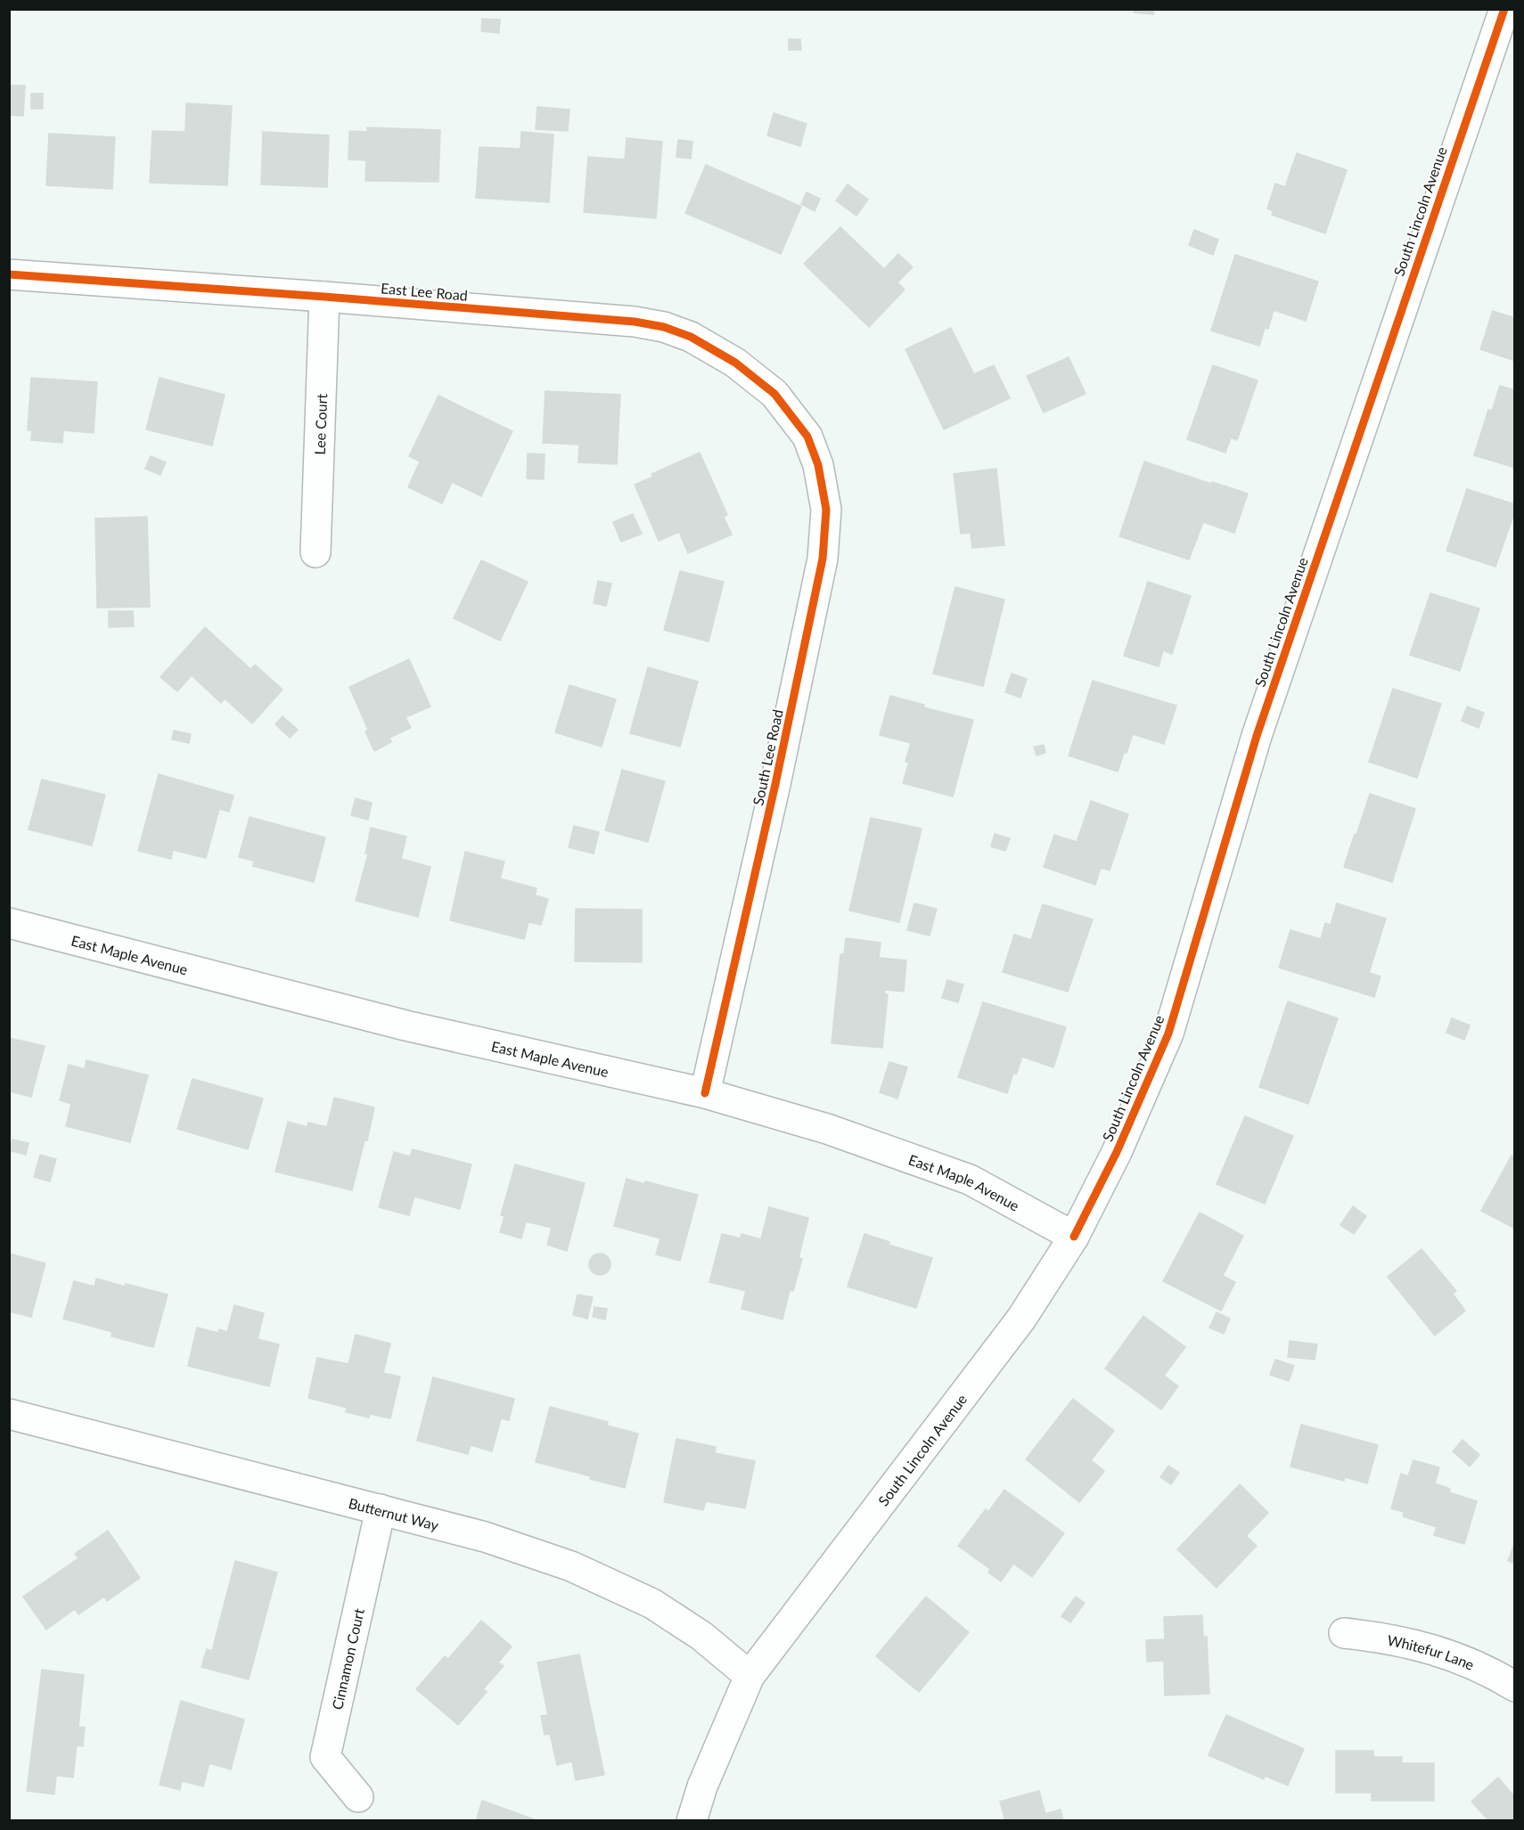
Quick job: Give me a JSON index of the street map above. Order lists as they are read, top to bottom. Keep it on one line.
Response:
{"streets":{"street":["South Lincoln Avenue","East Lee Road","Lee Court","South Lee Road","East Maple Avenue","Butternut Way","Whitefur Lane","Cinnamon Court"]},"crossings":[["South Lincoln Avenue","East Maple Avenue"],["South Lincoln Avenue","Butternut Way"],["East Lee Road","Lee Court"],["East Lee Road","South Lee Road"],["South Lee Road","East Maple Avenue"],["Butternut Way","Cinnamon Court"]]}
